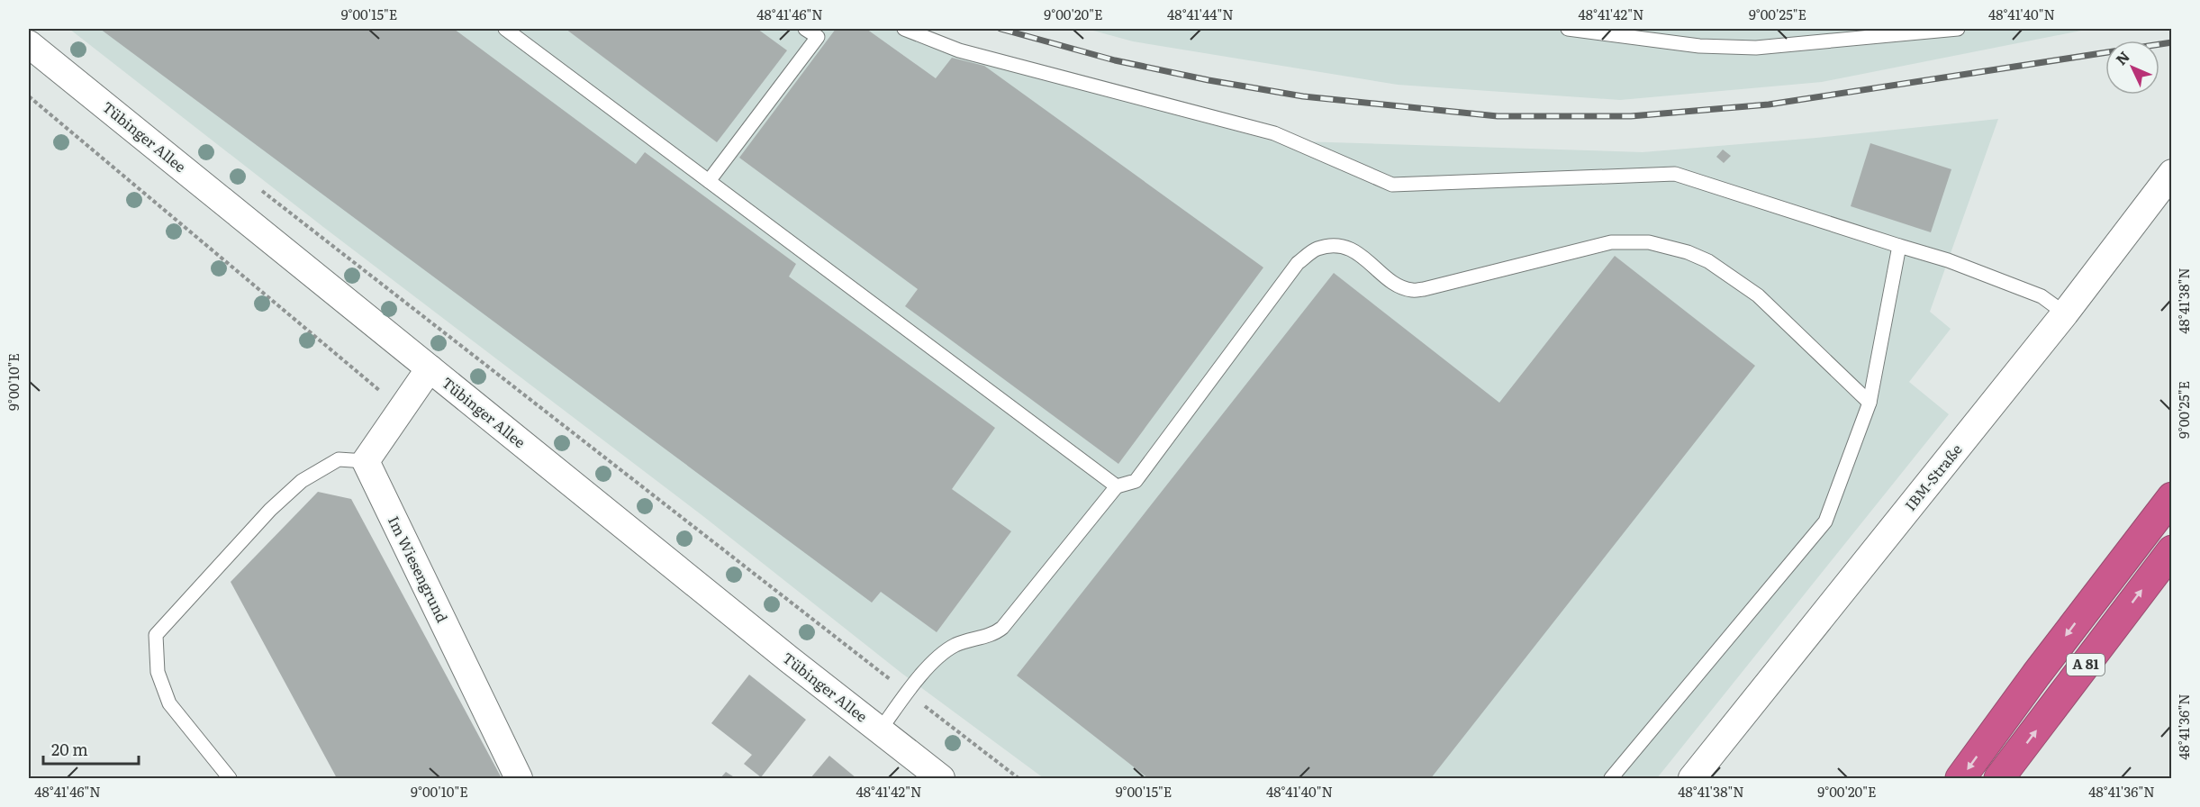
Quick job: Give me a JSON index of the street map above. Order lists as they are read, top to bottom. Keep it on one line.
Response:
{"streets":{"highway":["A 81"],"street":["Tübinger Allee","IBM-Straße","Im Wiesengrund"]},"scale_bar":"20 m","north":"top left","coordinates":["9°00'15\"E","48°41'46\"N","9°00'20\"E","48°41'44\"N","48°41'42\"N","9°00'25\"E","48°41'40\"N","48°41'38\"N","9°00'10\"E","48°41'36\"N"]}
